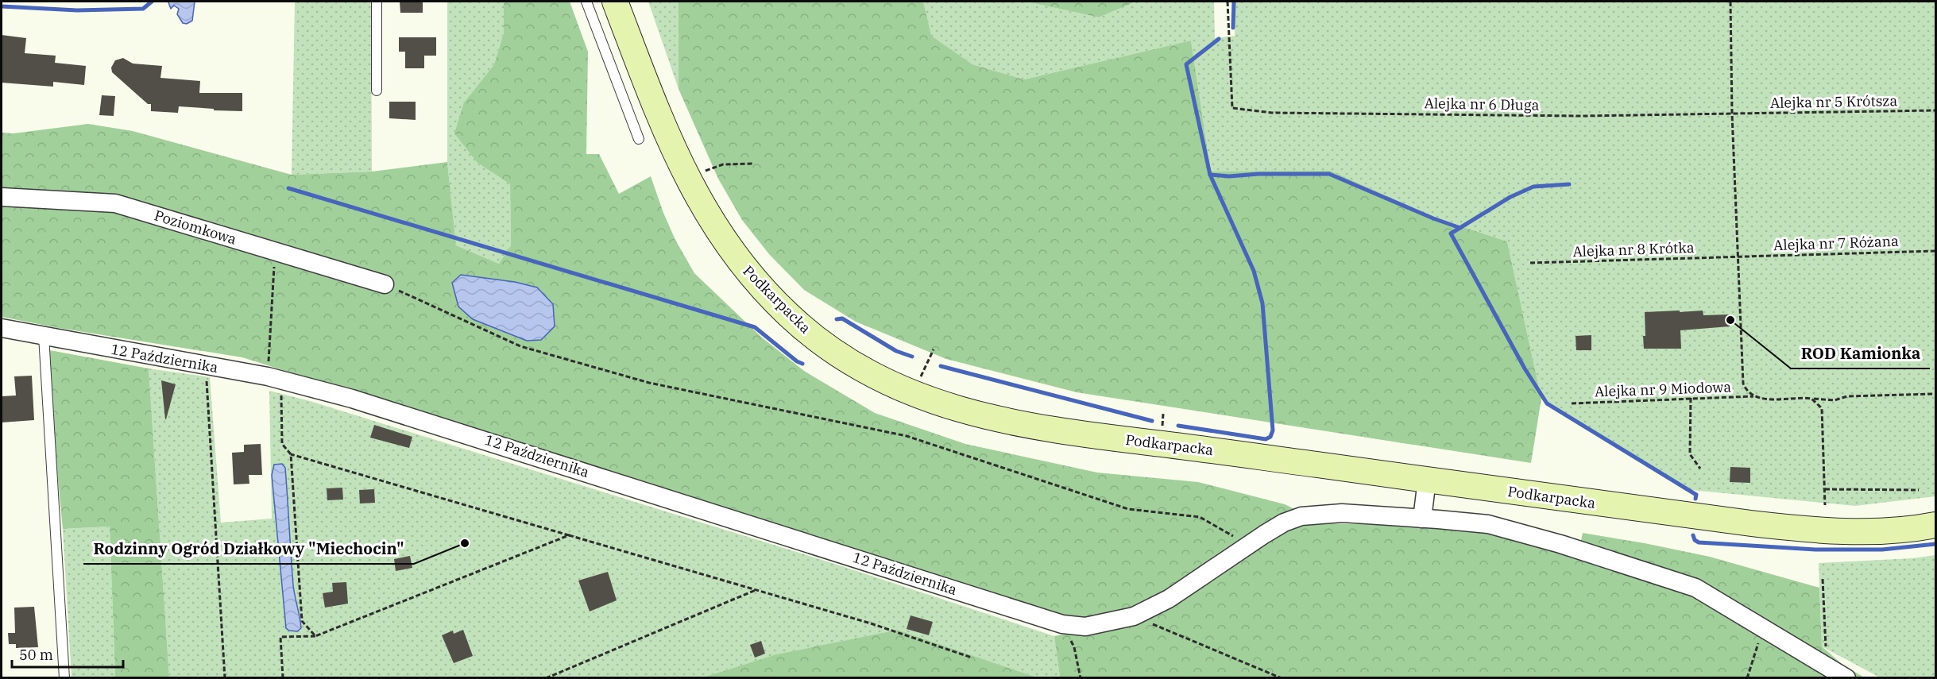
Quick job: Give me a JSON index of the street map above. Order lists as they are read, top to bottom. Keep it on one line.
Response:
{"streets":{"main road":["Podkarpacka"],"street":["Poziomkowa","12 Października"],"path":["Alejka nr 5 Krótsza","Alejka nr 6 Długa","Alejka nr 7 Różana","Alejka nr 8 Krótka","Alejka nr 9 Miodowa"]},"crossings":[["Alejka nr 5 Krótsza","Alejka nr 6 Długa"],["Alejka nr 7 Różana","Alejka nr 8 Krótka"]],"places":["ROD Kamionka","Rodzinny Ogród Działkowy \"Miechocin\""],"scale_bar":"50 m"}
